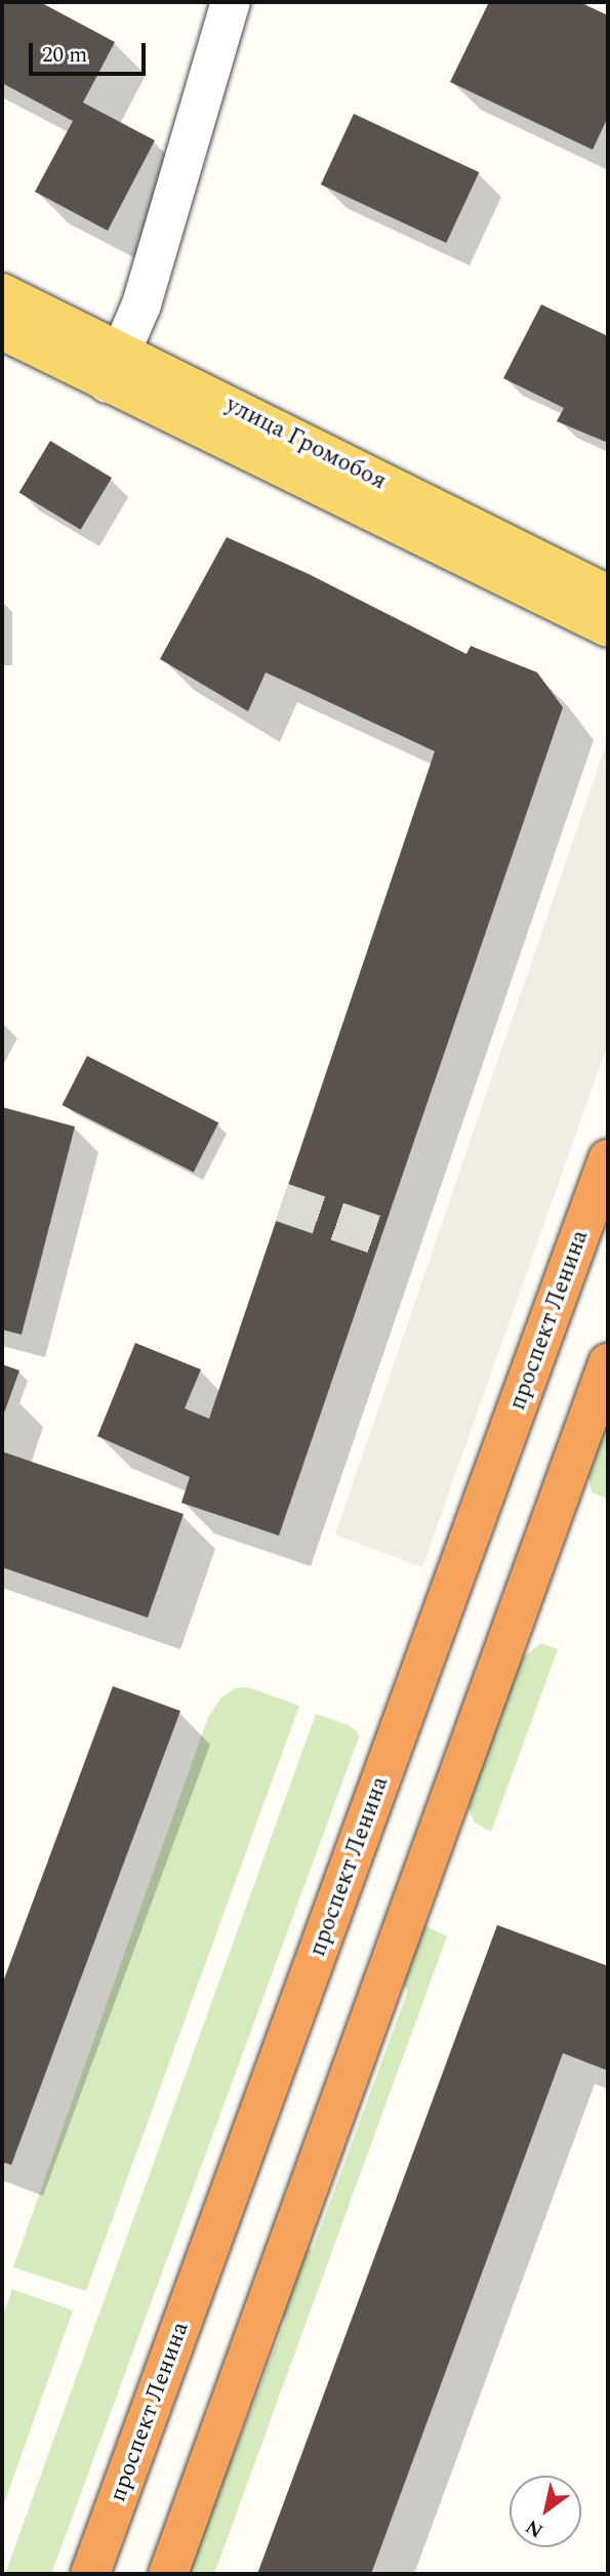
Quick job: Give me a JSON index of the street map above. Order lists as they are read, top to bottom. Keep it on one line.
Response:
{"streets":{"highway":["проспект Ленина"],"main road":["улица Громобоя"]},"scale_bar":"20 m","north":"bottom left"}
